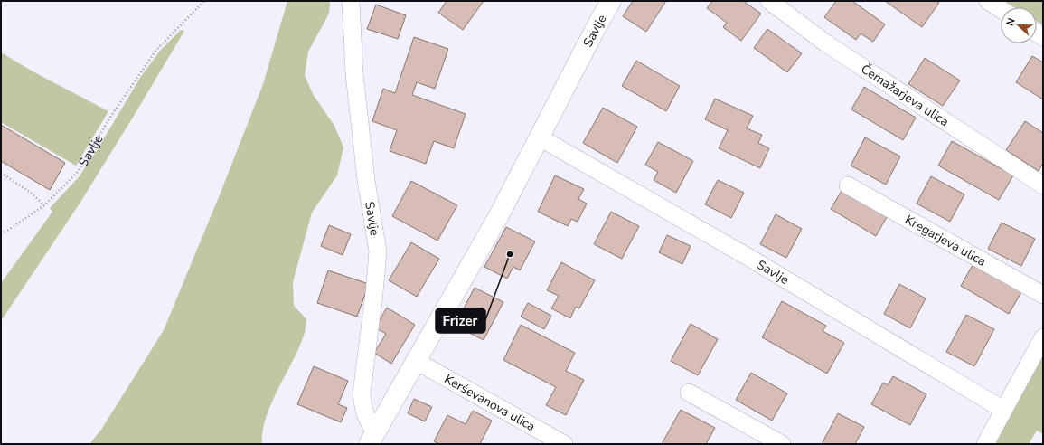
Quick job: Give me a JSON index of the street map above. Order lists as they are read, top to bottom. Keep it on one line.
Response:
{"streets":{"street":["Savlje","Čemažarjeva ulica","Kregarjeva ulica","Kerševanova ulica"]},"crossings":[["Savlje","Kerševanova ulica"]],"places":["Frizer"],"north":"left"}
